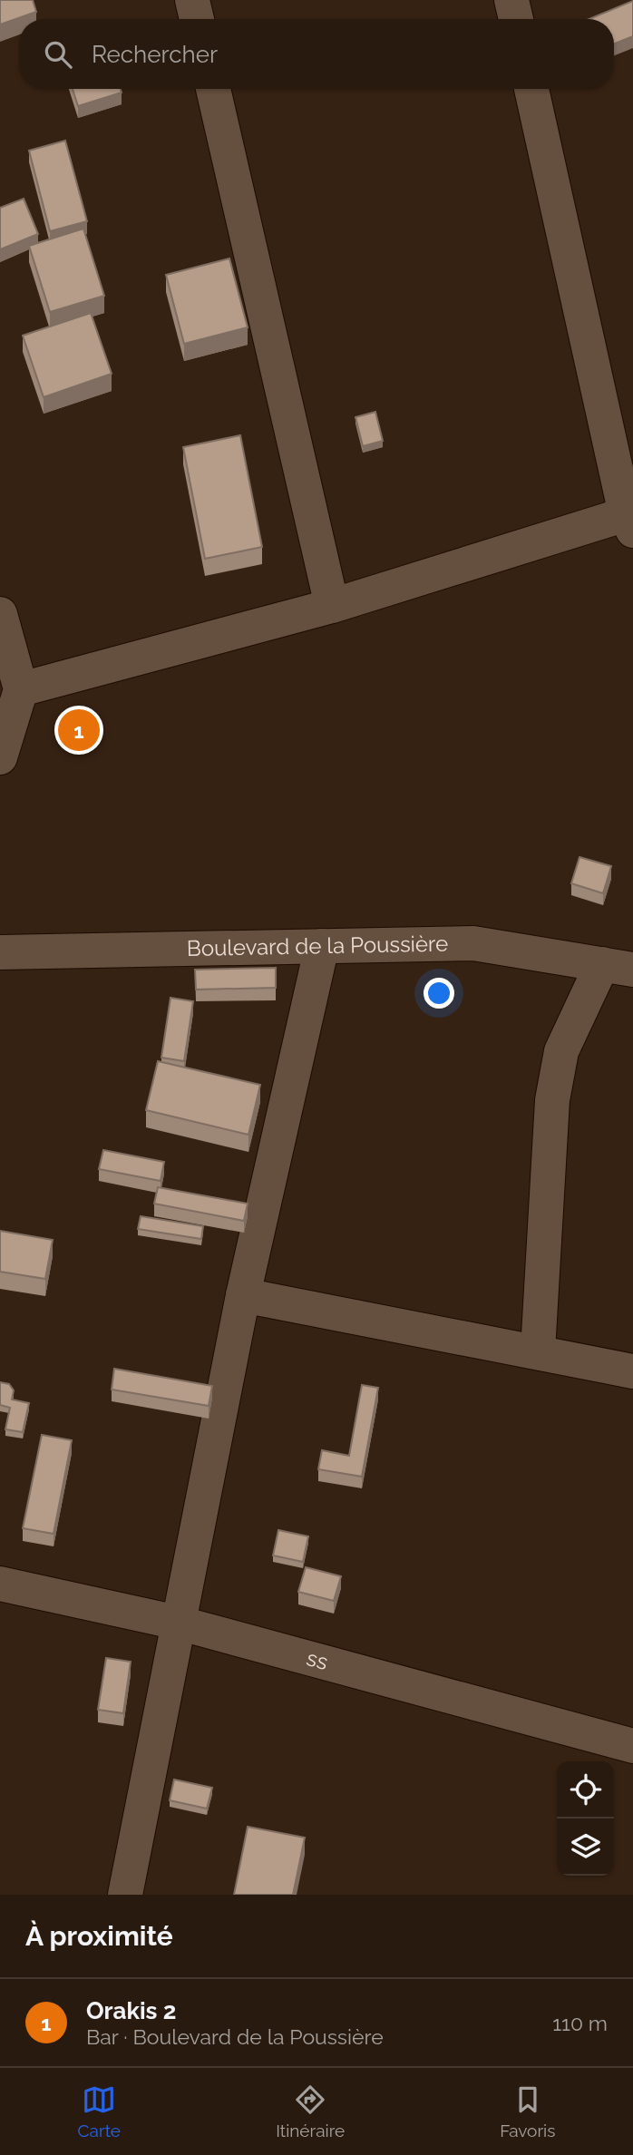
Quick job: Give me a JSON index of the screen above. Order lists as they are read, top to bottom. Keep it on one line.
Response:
{"streets":{"street":["Boulevard de la Poussière","ss"]},"page":{"search":"Rechercher","pins":"1","heading":"À proximité","list":[{"mark":"1","name":"Orakis 2","note":"Bar · Boulevard de la Poussière","value":"110 m"}],"nav":["Carte","Itinéraire","Favoris"]}}
